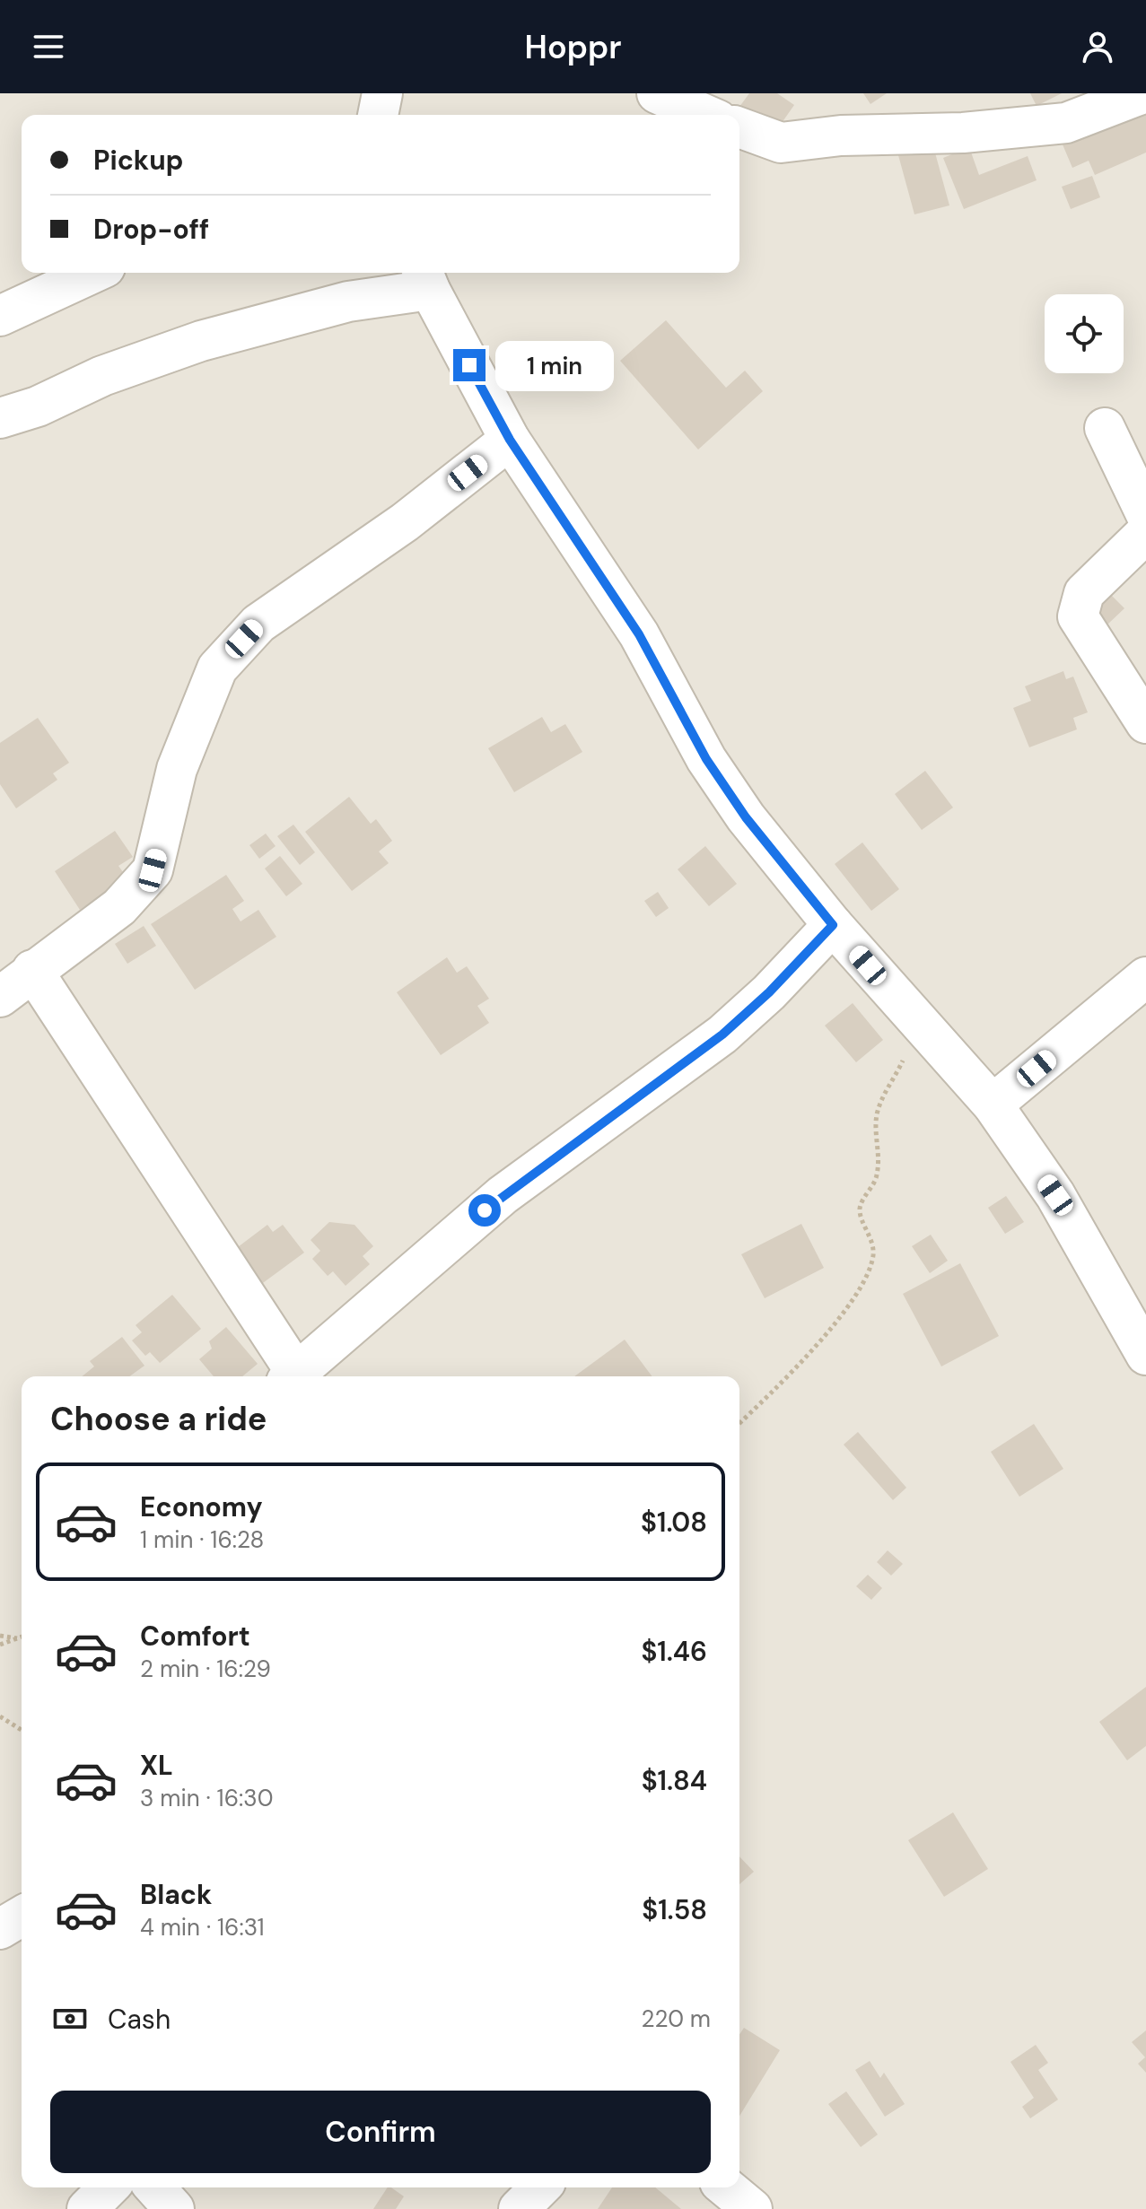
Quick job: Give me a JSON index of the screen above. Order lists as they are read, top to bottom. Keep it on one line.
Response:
{"page":{"header":"Hoppr","banner":["Pickup","Drop-off"],"bubble":"1 min","heading":"Choose a ride","list":[{"name":"Economy","note":"1 min · 16:28","value":"$1.08"},{"name":"Comfort","note":"2 min · 16:29","value":"$1.46"},{"name":"XL","note":"3 min · 16:30","value":"$1.84"},{"name":"Black","note":"4 min · 16:31","value":"$1.58"}],"pay":["Cash","220 m"],"buttons":"Confirm"}}
